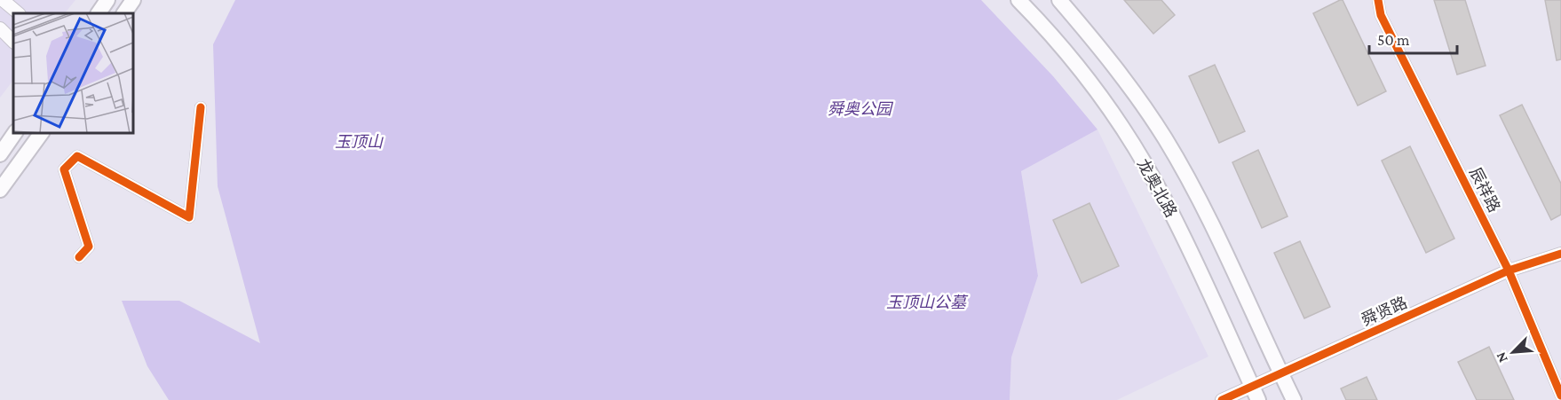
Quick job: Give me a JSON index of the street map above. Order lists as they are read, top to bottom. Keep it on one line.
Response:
{"streets":{"main road":["龙奥北路"],"street":["辰祥路","舜贤路"]},"crossings":[["龙奥北路","舜贤路"],["辰祥路","舜贤路"]],"parks":["舜奥公园","玉顶山","玉顶山公墓"],"scale_bar":"50 m","north":"bottom left"}
